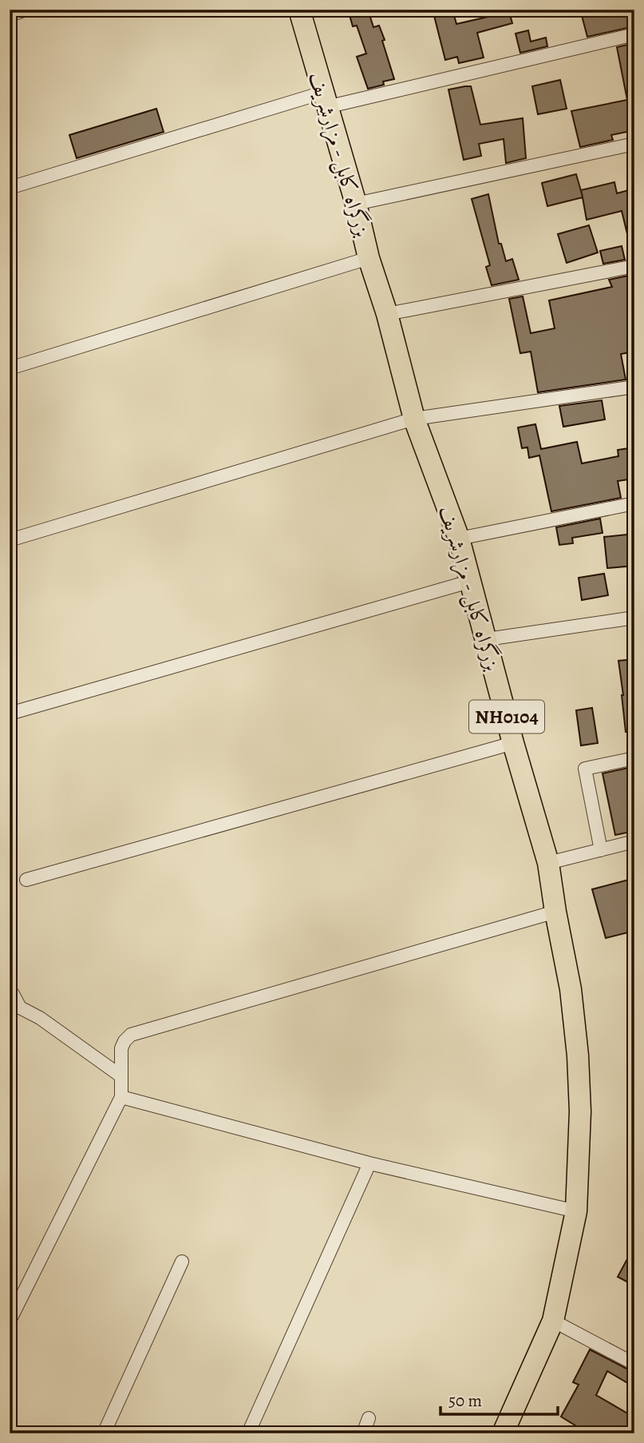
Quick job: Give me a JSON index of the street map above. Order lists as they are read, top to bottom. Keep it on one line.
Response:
{"streets":{"highway":["بزرگراه کابل - مزارشریف","NH0104"]},"scale_bar":"50 m"}
